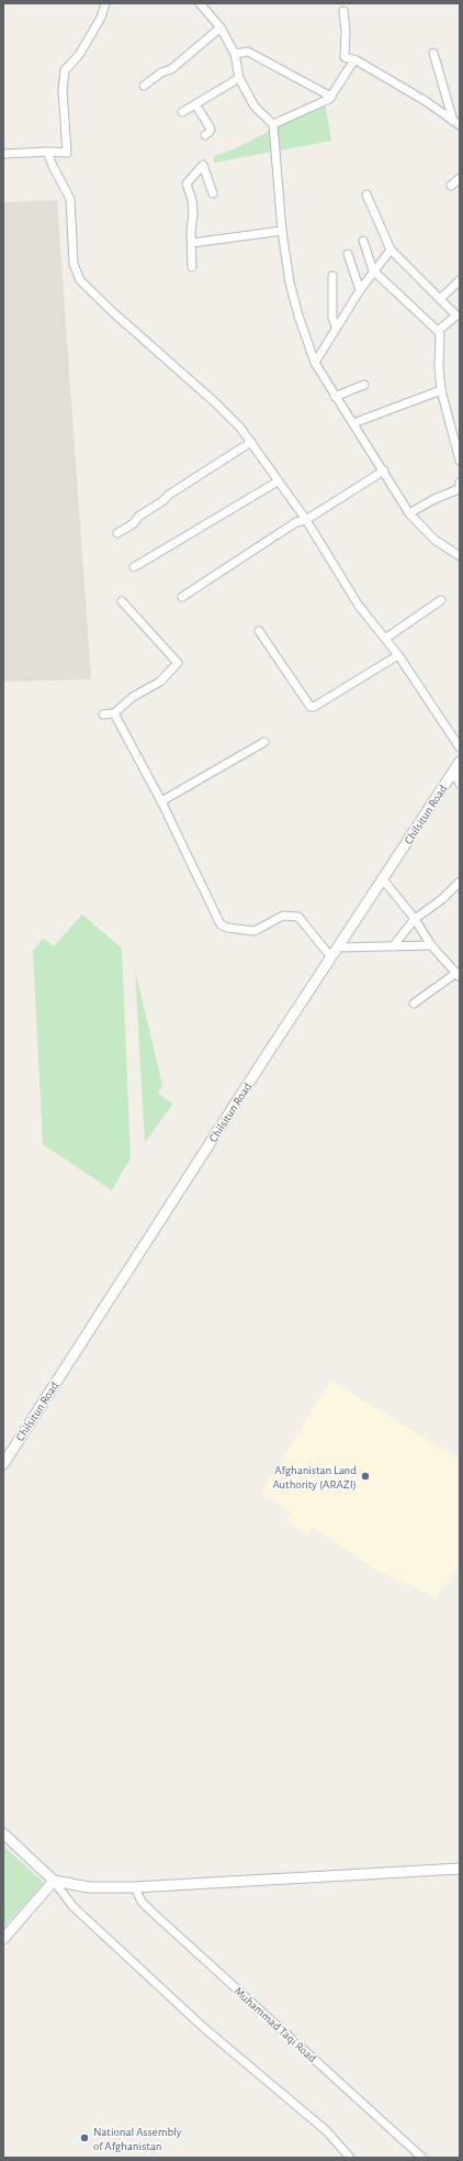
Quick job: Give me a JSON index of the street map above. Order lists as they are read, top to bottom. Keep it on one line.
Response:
{"streets":{"main road":["Chilsitun Road"],"street":["Muhammad Taqi Road"]},"places":["Afghanistan Land Authority (ARAZI)","National Assembly of Afghanistan"]}
